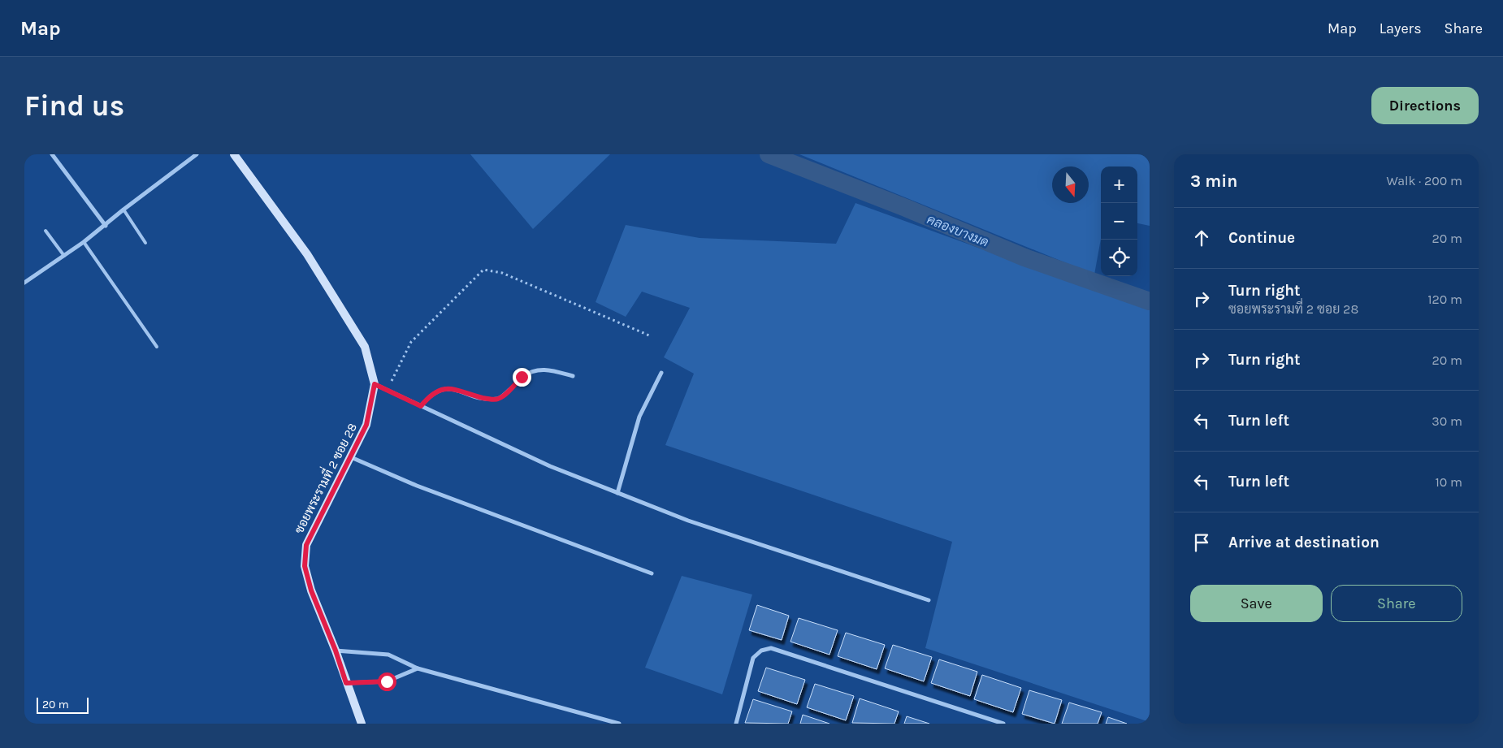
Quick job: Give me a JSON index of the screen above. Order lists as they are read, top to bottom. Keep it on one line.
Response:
{"streets":{"street":["ซอยพระรามที่ 2 ซอย 28"]},"water":["คลองบางมด"],"scale_bar":"20 m","north":"bottom","page":{"header":"Map","nav":["Map","Layers","Share"],"buttons":["Directions",["Save","Share"]],"title":"Find us","heading":["3 min","Walk · 200 m"],"map_buttons":["+","−"],"list":[["Continue","20 m"],["Turn right","ซอยพระรามที่ 2 ซอย 28","120 m"],["Turn right","20 m"],["Turn left","30 m"],["Turn left","10 m"],"Arrive at destination"],"scale":"20 m"}}
